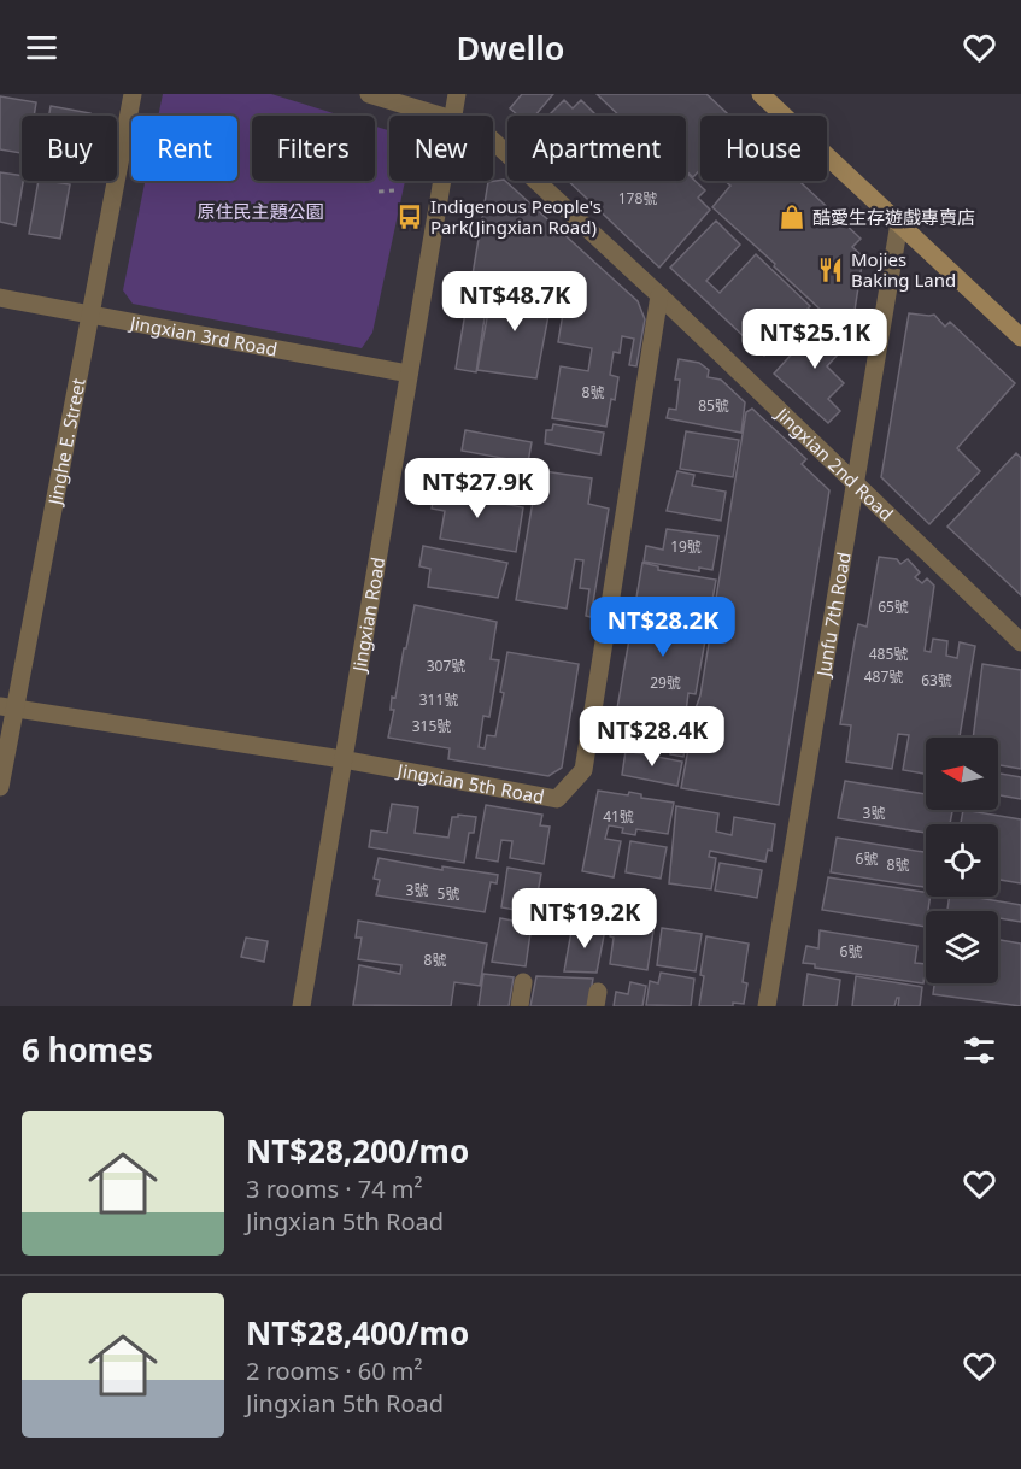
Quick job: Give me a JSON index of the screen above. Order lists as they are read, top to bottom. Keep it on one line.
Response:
{"streets":{"street":["Jingxian 3rd Road","Jinghe E. Street","Jingxian 2nd Road","Jingxian Road","Junfu 7th Road","Jingxian 5th Road"]},"crossings":[["Jingxian 3rd Road","Jinghe E. Street"],["Jingxian 3rd Road","Jingxian Road"],["Jinghe E. Street","Jingxian 5th Road"],["Jingxian 2nd Road","Junfu 7th Road"],["Jingxian 2nd Road","Jingxian 5th Road"],["Jingxian Road","Jingxian 5th Road"]],"parks":["原住民主題公園"],"places":{"bus stop":["Indigenous People's Park(Jingxian Road)"],"shop":["酷愛生存遊戲專賣店"],"restaurant":["Mojies Baking Land"]},"house_numbers":["178號","8號","85號","19號","65號","485號","307號","487號","63號","29號","311號","315號","3號","41號","6號","8號","3號","5號","6號","8號"],"north":"left","page":{"header":"Dwello","chip":["Buy","Rent","Filters","New","Apartment","House"],"price":["NT$48.7K","NT$25.1K","NT$27.9K","NT$28.2K","NT$28.4K","NT$19.2K"],"heading":"6 homes","list":[{"name":"NT$28,200/mo","note":"3 rooms · 74 m² · Jingxian 5th Road"},{"name":"NT$28,400/mo","note":"2 rooms · 60 m² · Jingxian 5th Road"}]}}
